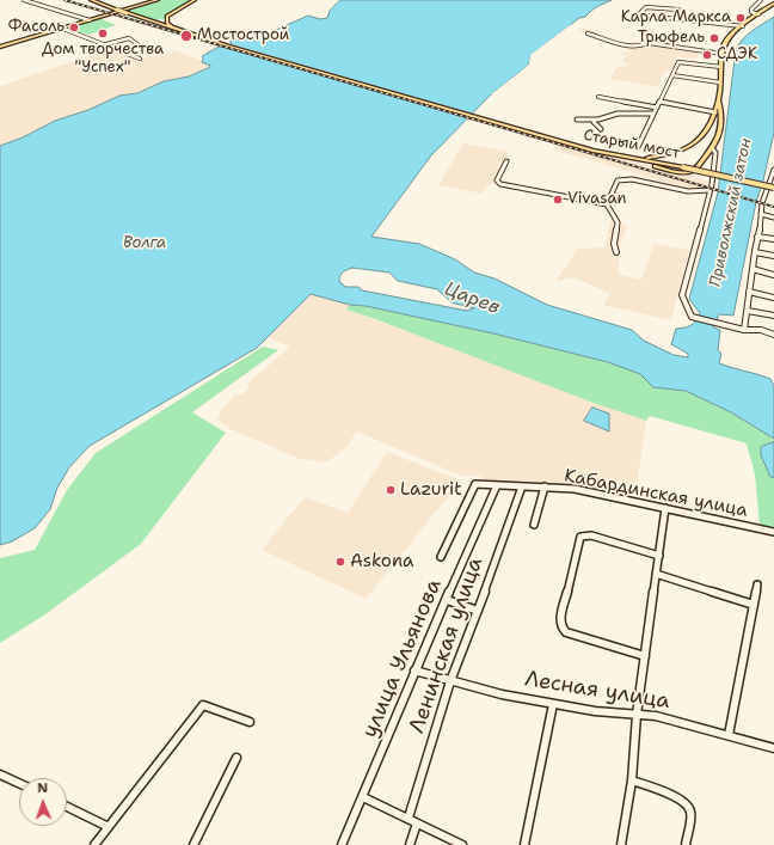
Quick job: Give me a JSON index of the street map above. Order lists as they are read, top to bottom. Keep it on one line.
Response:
{"streets":{"main road":["Старый мост"],"street":["Кабардинская улица","Ленинская улица","улица Ульянова","Лесная улица"]},"crossings":[["Кабардинская улица","Ленинская улица"],["Кабардинская улица","улица Ульянова"],["Ленинская улица","Лесная улица"],["улица Ульянова","Лесная улица"]],"water":["Приволжский затон","Волга","Царев"],"places":["Карла Маркса","Фасоль","Дом творчества \"Успех\"","Мостострой","Трюфель","СДЭК","Vivasan","Lazurit","Askona"],"north":"top"}
